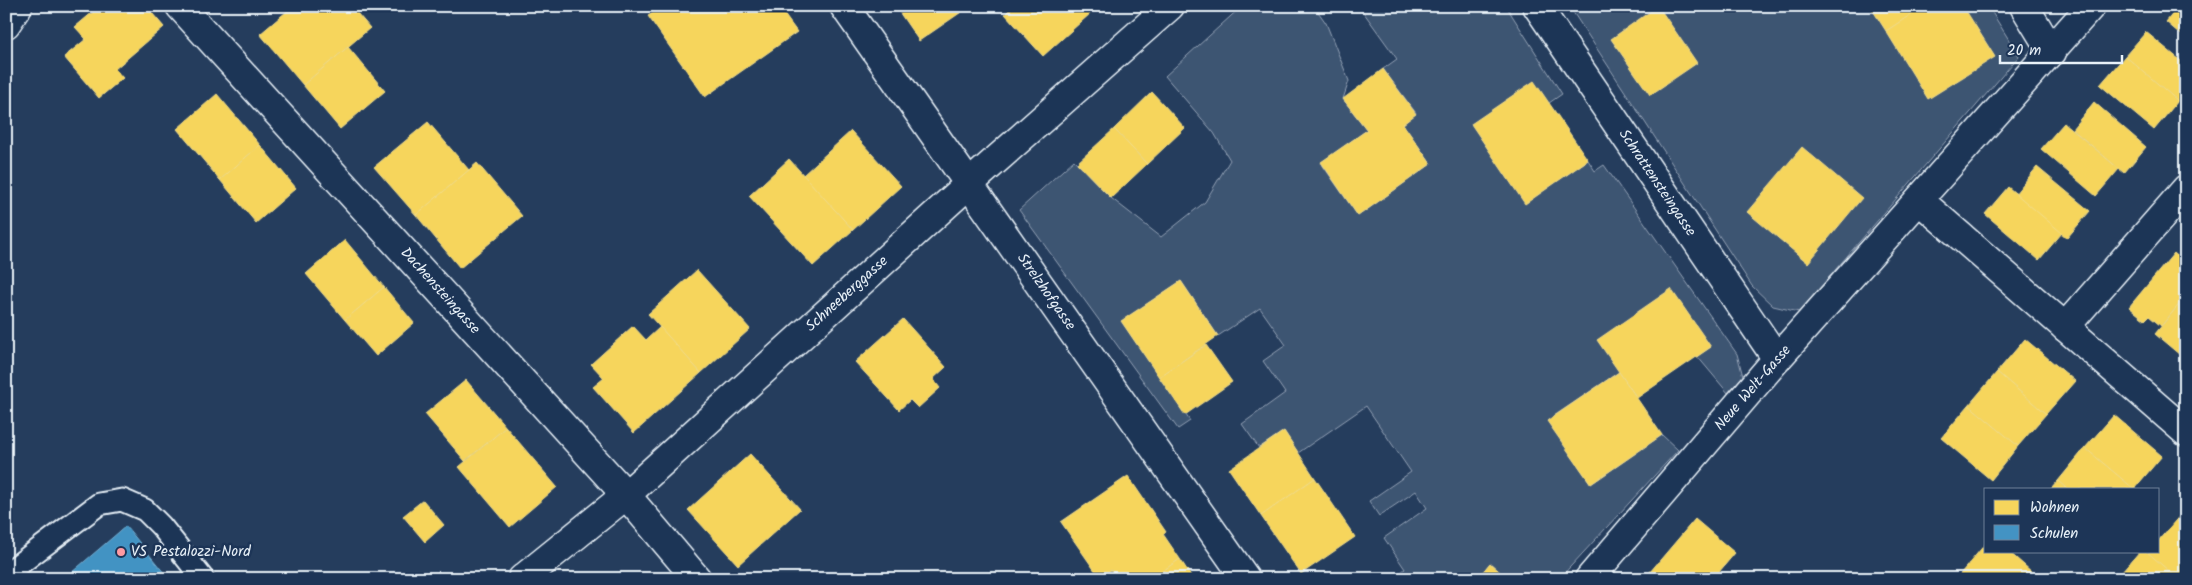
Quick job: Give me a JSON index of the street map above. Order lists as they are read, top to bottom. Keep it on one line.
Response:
{"streets":{"street":["Schrattensteingasse","Dachensteingasse","Strelzhofgasse","Schneeberggasse","Neue Welt-Gasse"]},"crossings":[["Schrattensteingasse","Neue Welt-Gasse"],["Dachensteingasse","Schneeberggasse"],["Strelzhofgasse","Schneeberggasse"]],"places":["VS Pestalozzi-Nord"],"legend":["Wohnen","Schulen"],"scale_bar":"20 m"}
